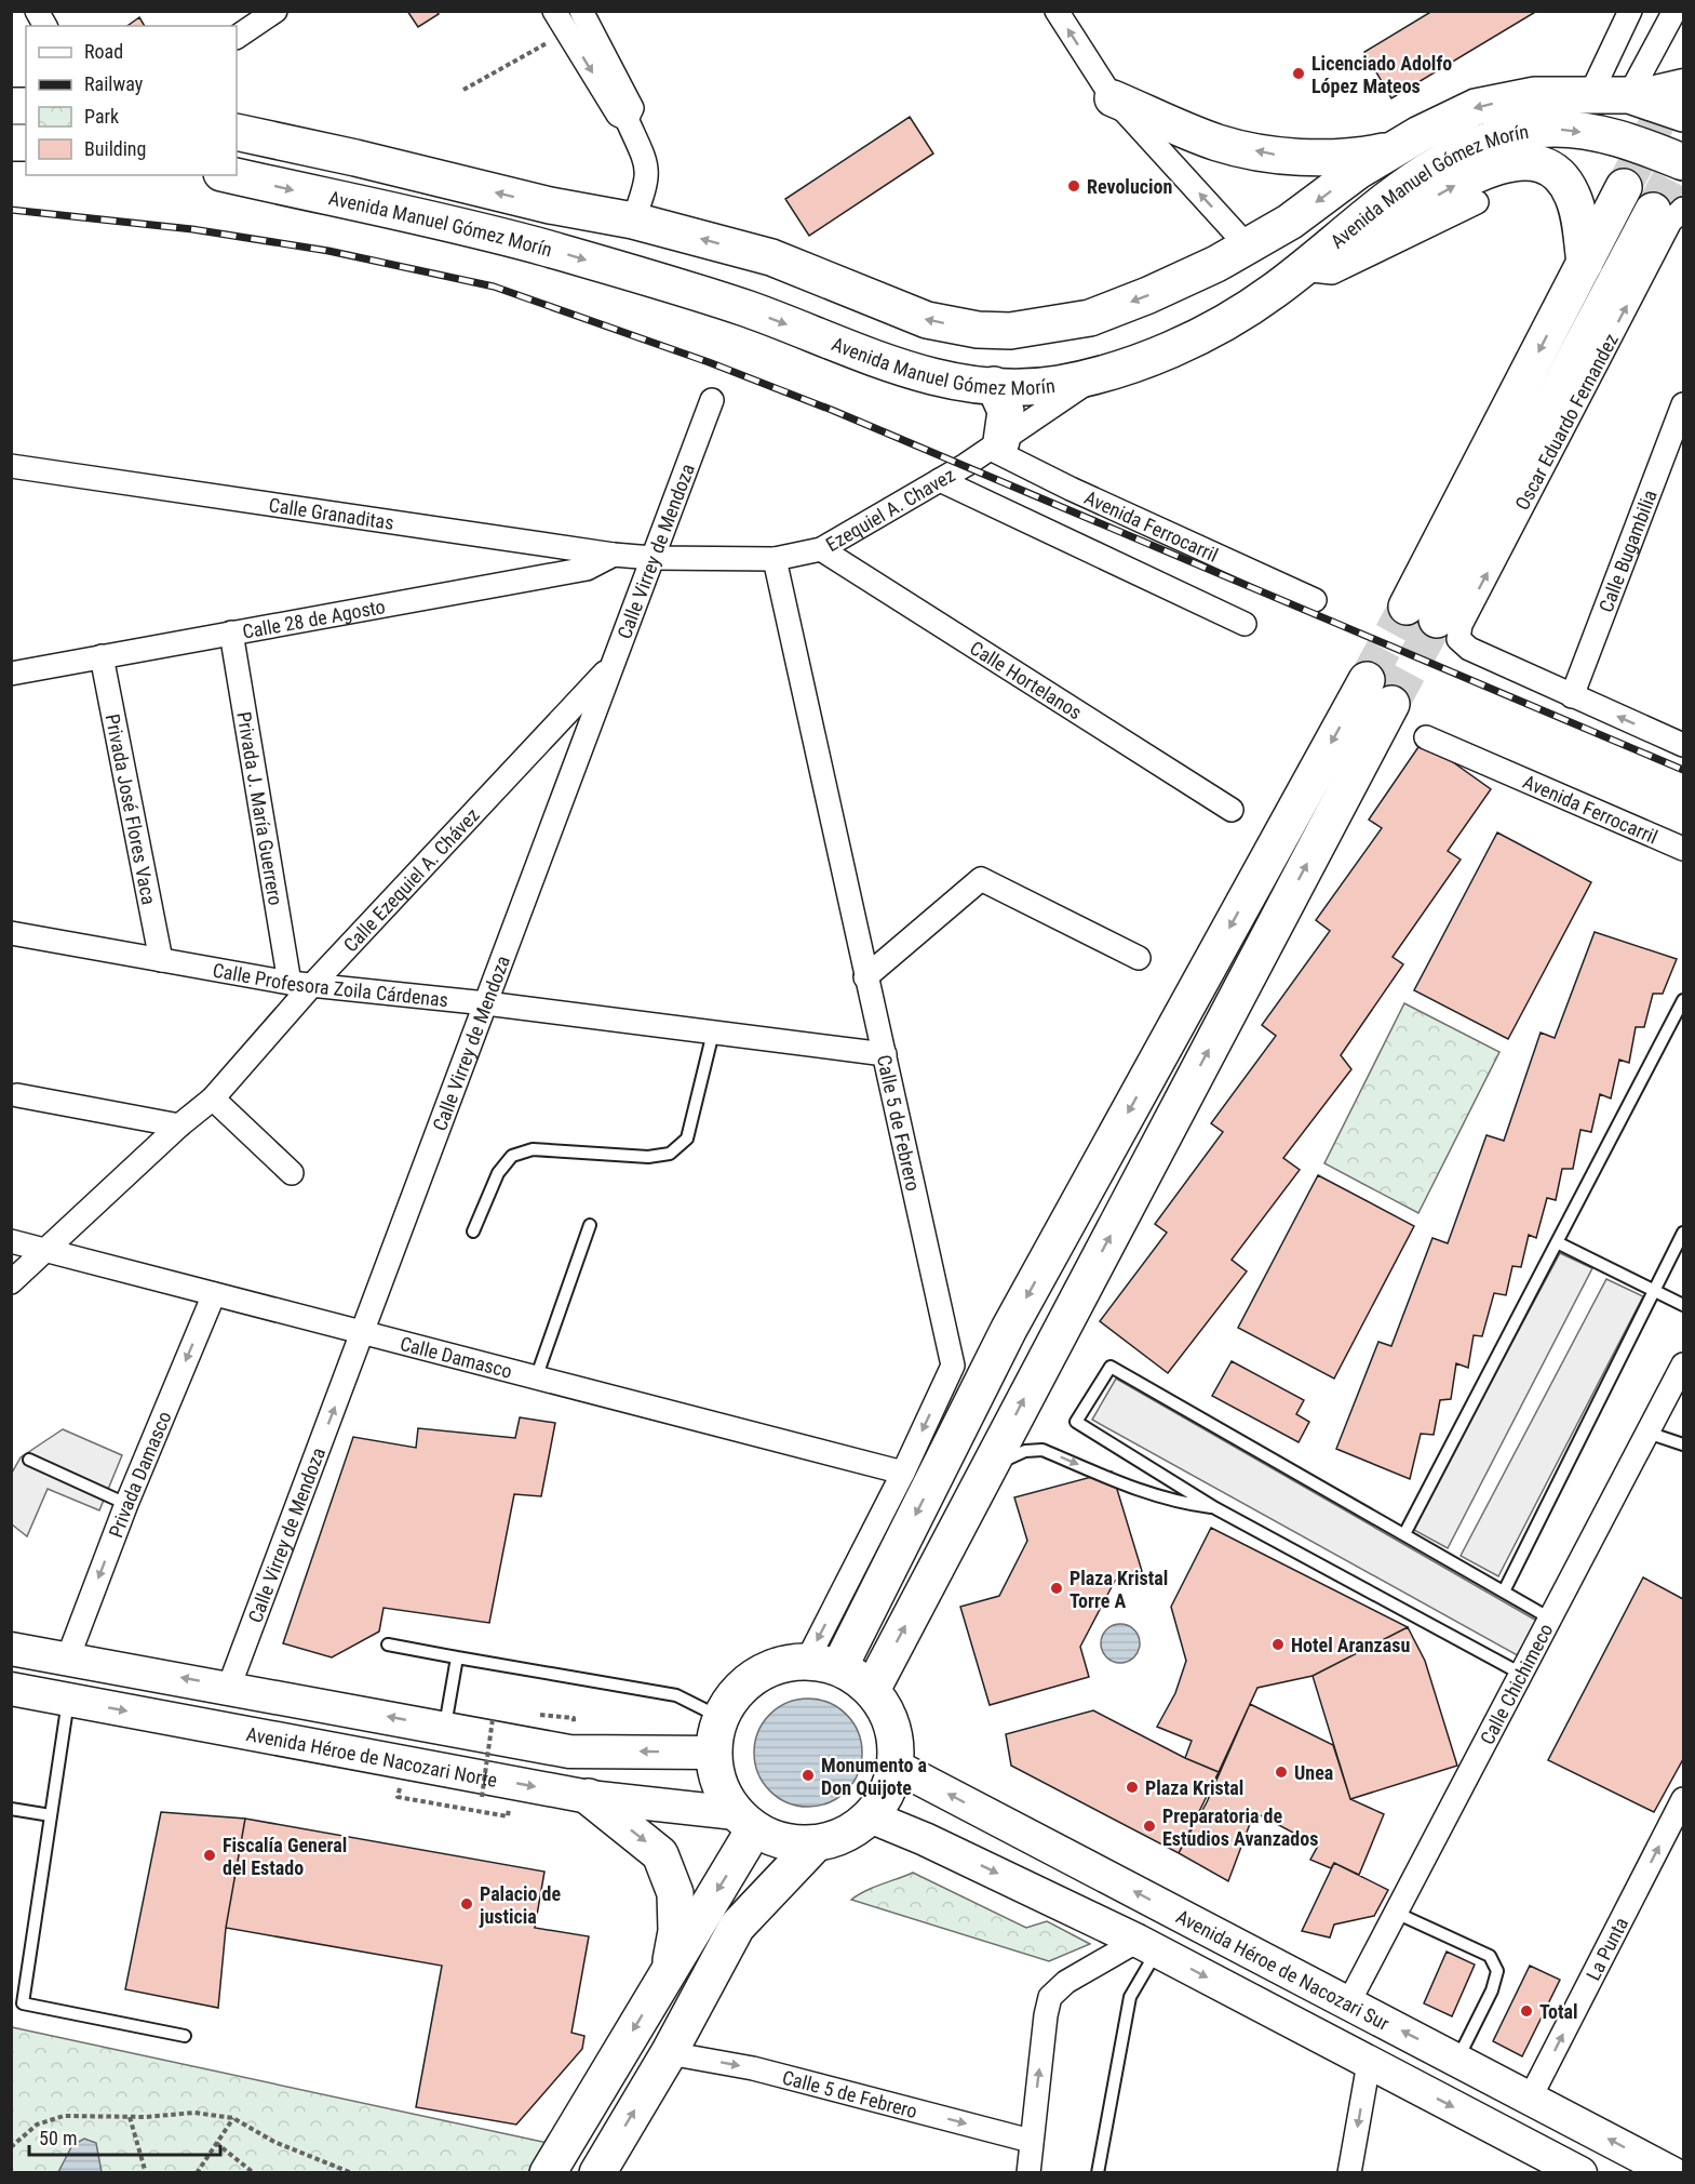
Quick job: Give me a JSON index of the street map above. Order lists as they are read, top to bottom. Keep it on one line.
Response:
{"streets":{"main road":["Avenida Manuel Gómez Morín","Avenida Héroe de Nacozari Norte","Avenida Héroe de Nacozari Sur"],"street":["Ezequiel A. Chavez","Calle Granaditas","Avenida Ferrocarril","Calle Bugambilia","Calle Virrey de Mendoza","Calle 28 de Agosto","Calle Hortelanos","Privada J. María Guerrero","Privada José Flores Vaca","Calle Ezequiel A. Chávez","Calle Profesora Zoila Cárdenas","Calle 5 de Febrero","Calle Damasco","Privada Damasco","Calle Chichimeco","La Punta"]},"crossings":[["Avenida Manuel Gómez Morín","Ezequiel A. Chavez"],["Ezequiel A. Chavez","Calle Granaditas"],["Ezequiel A. Chavez","Avenida Ferrocarril"],["Ezequiel A. Chavez","Calle Virrey de Mendoza"],["Ezequiel A. Chavez","Calle Hortelanos"],["Ezequiel A. Chavez","Calle 5 de Febrero"],["Calle Granaditas","Calle Virrey de Mendoza"],["Calle Granaditas","Calle 28 de Agosto"],["Calle Virrey de Mendoza","Calle Ezequiel A. Chávez"],["Calle Virrey de Mendoza","Calle Profesora Zoila Cárdenas"],["Calle Virrey de Mendoza","Calle Damasco"],["Calle 28 de Agosto","Privada J. María Guerrero"],["Calle 28 de Agosto","Privada José Flores Vaca"],["Privada J. María Guerrero","Calle Ezequiel A. Chávez"],["Privada J. María Guerrero","Calle Profesora Zoila Cárdenas"],["Privada José Flores Vaca","Calle Profesora Zoila Cárdenas"],["Calle Ezequiel A. Chávez","Calle Profesora Zoila Cárdenas"],["Calle Ezequiel A. Chávez","Calle Damasco"],["Calle Profesora Zoila Cárdenas","Calle 5 de Febrero"],["Calle 5 de Febrero","Calle Damasco"],["Calle 5 de Febrero","Avenida Héroe de Nacozari Norte"],["Calle 5 de Febrero","Avenida Héroe de Nacozari Sur"],["Calle Damasco","Privada Damasco"],["Calle Chichimeco","Avenida Héroe de Nacozari Sur"],["Avenida Héroe de Nacozari Norte","Avenida Héroe de Nacozari Sur"],["La Punta","Avenida Héroe de Nacozari Sur"]],"one_way":["Privada Damasco","La Punta"],"places":["Licenciado Adolfo López Mateos","Revolucion","Plaza Kristal Torre A","Hotel Aranzasu","Unea","Monumento a Don Quijote","Plaza Kristal","Preparatoria de Estudios Avanzados","Fiscalía General del Estado","Palacio de justicia","Total"],"legend":["Road","Railway","Park","Building"],"scale_bar":"50 m"}
